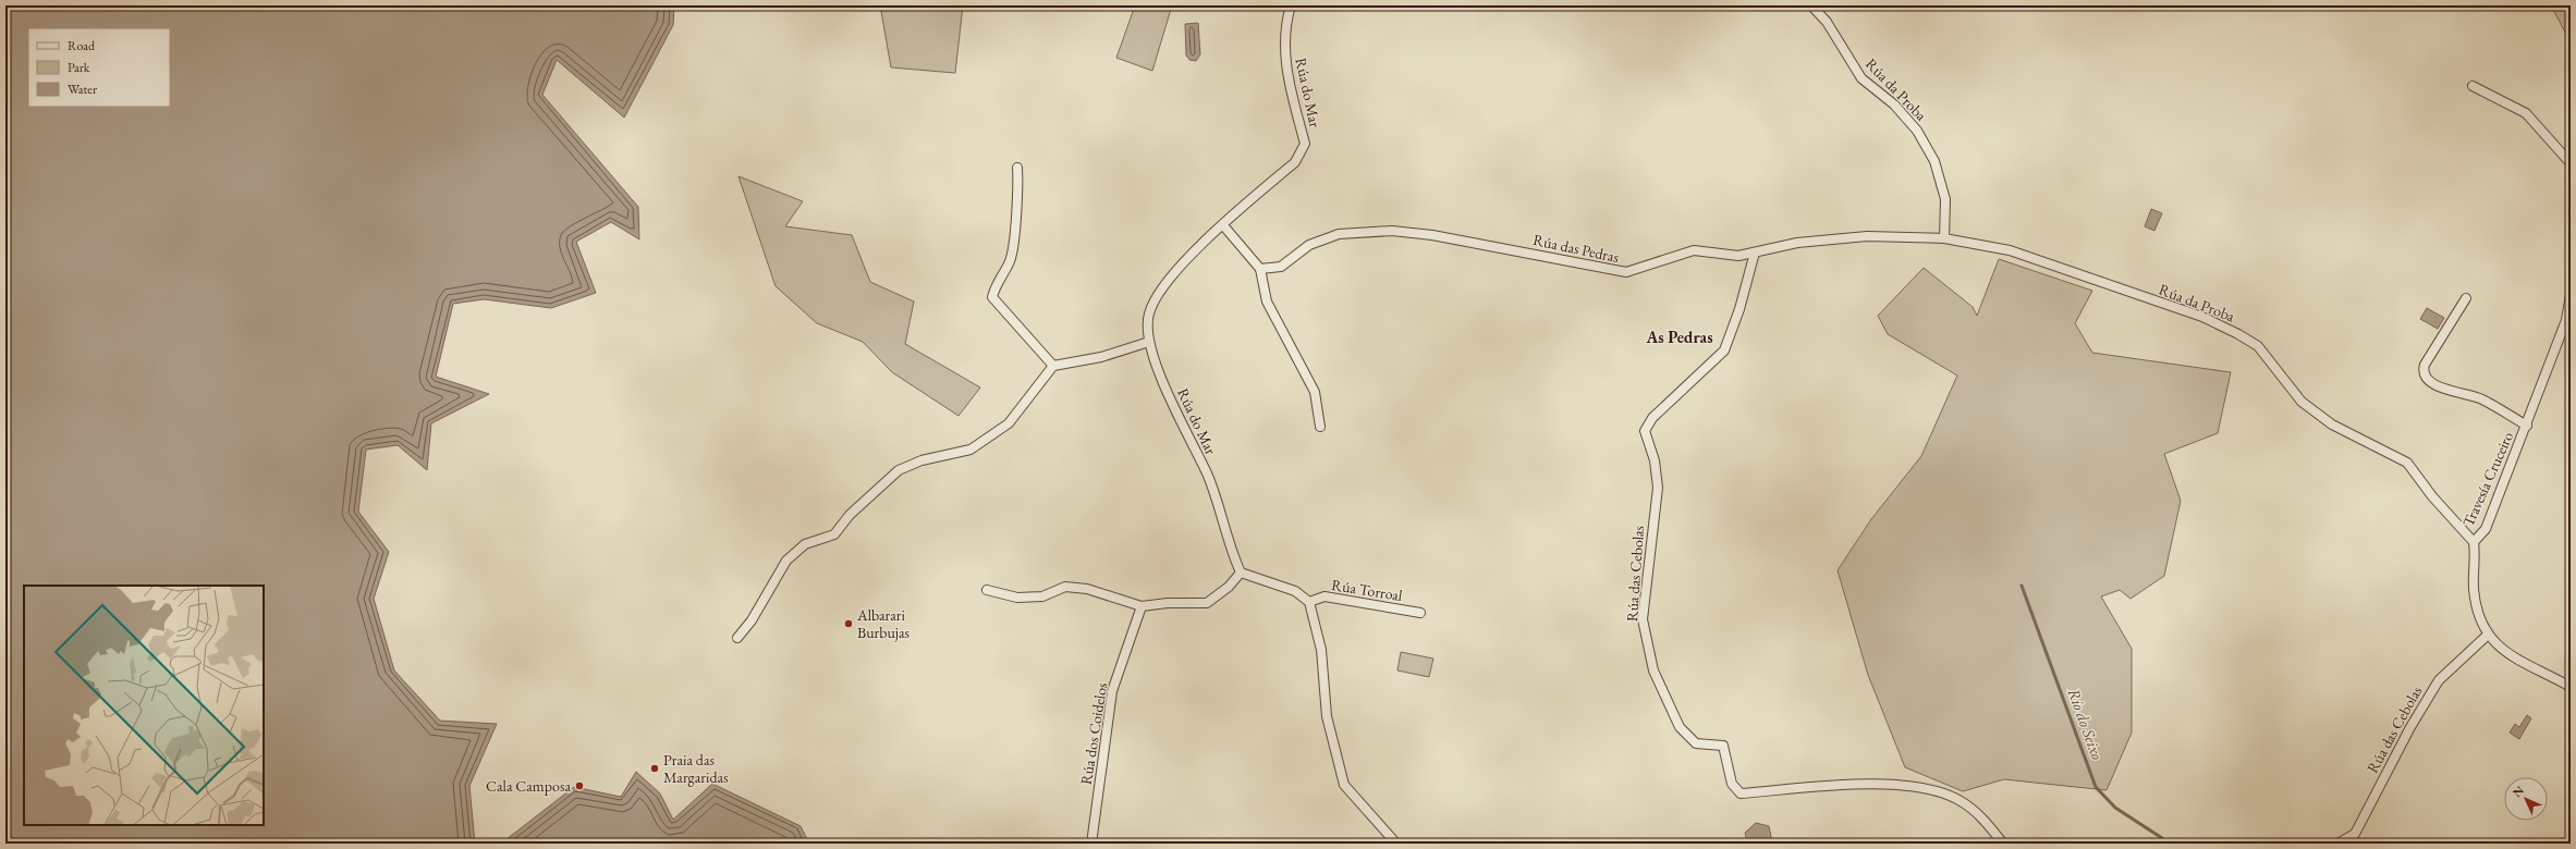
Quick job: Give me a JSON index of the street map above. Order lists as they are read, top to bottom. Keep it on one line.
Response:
{"streets":{"street":["Rúa da Proba","Rúa do Mar","Rúa das Pedras","Travesía Cruceiro","Rúa das Cebolas","Rúa Torroal","Rúa dos Coidelos"]},"crossings":[["Rúa da Proba","Rúa das Pedras"],["Rúa da Proba","Travesía Cruceiro"],["Rúa das Pedras","Rúa das Cebolas"]],"districts":["As Pedras"],"water":["Río do Seixo"],"places":["Albarari Burbujas","Praia das Margaridas","Cala Camposa"],"legend":["Road","Park","Water"],"north":"top left"}
